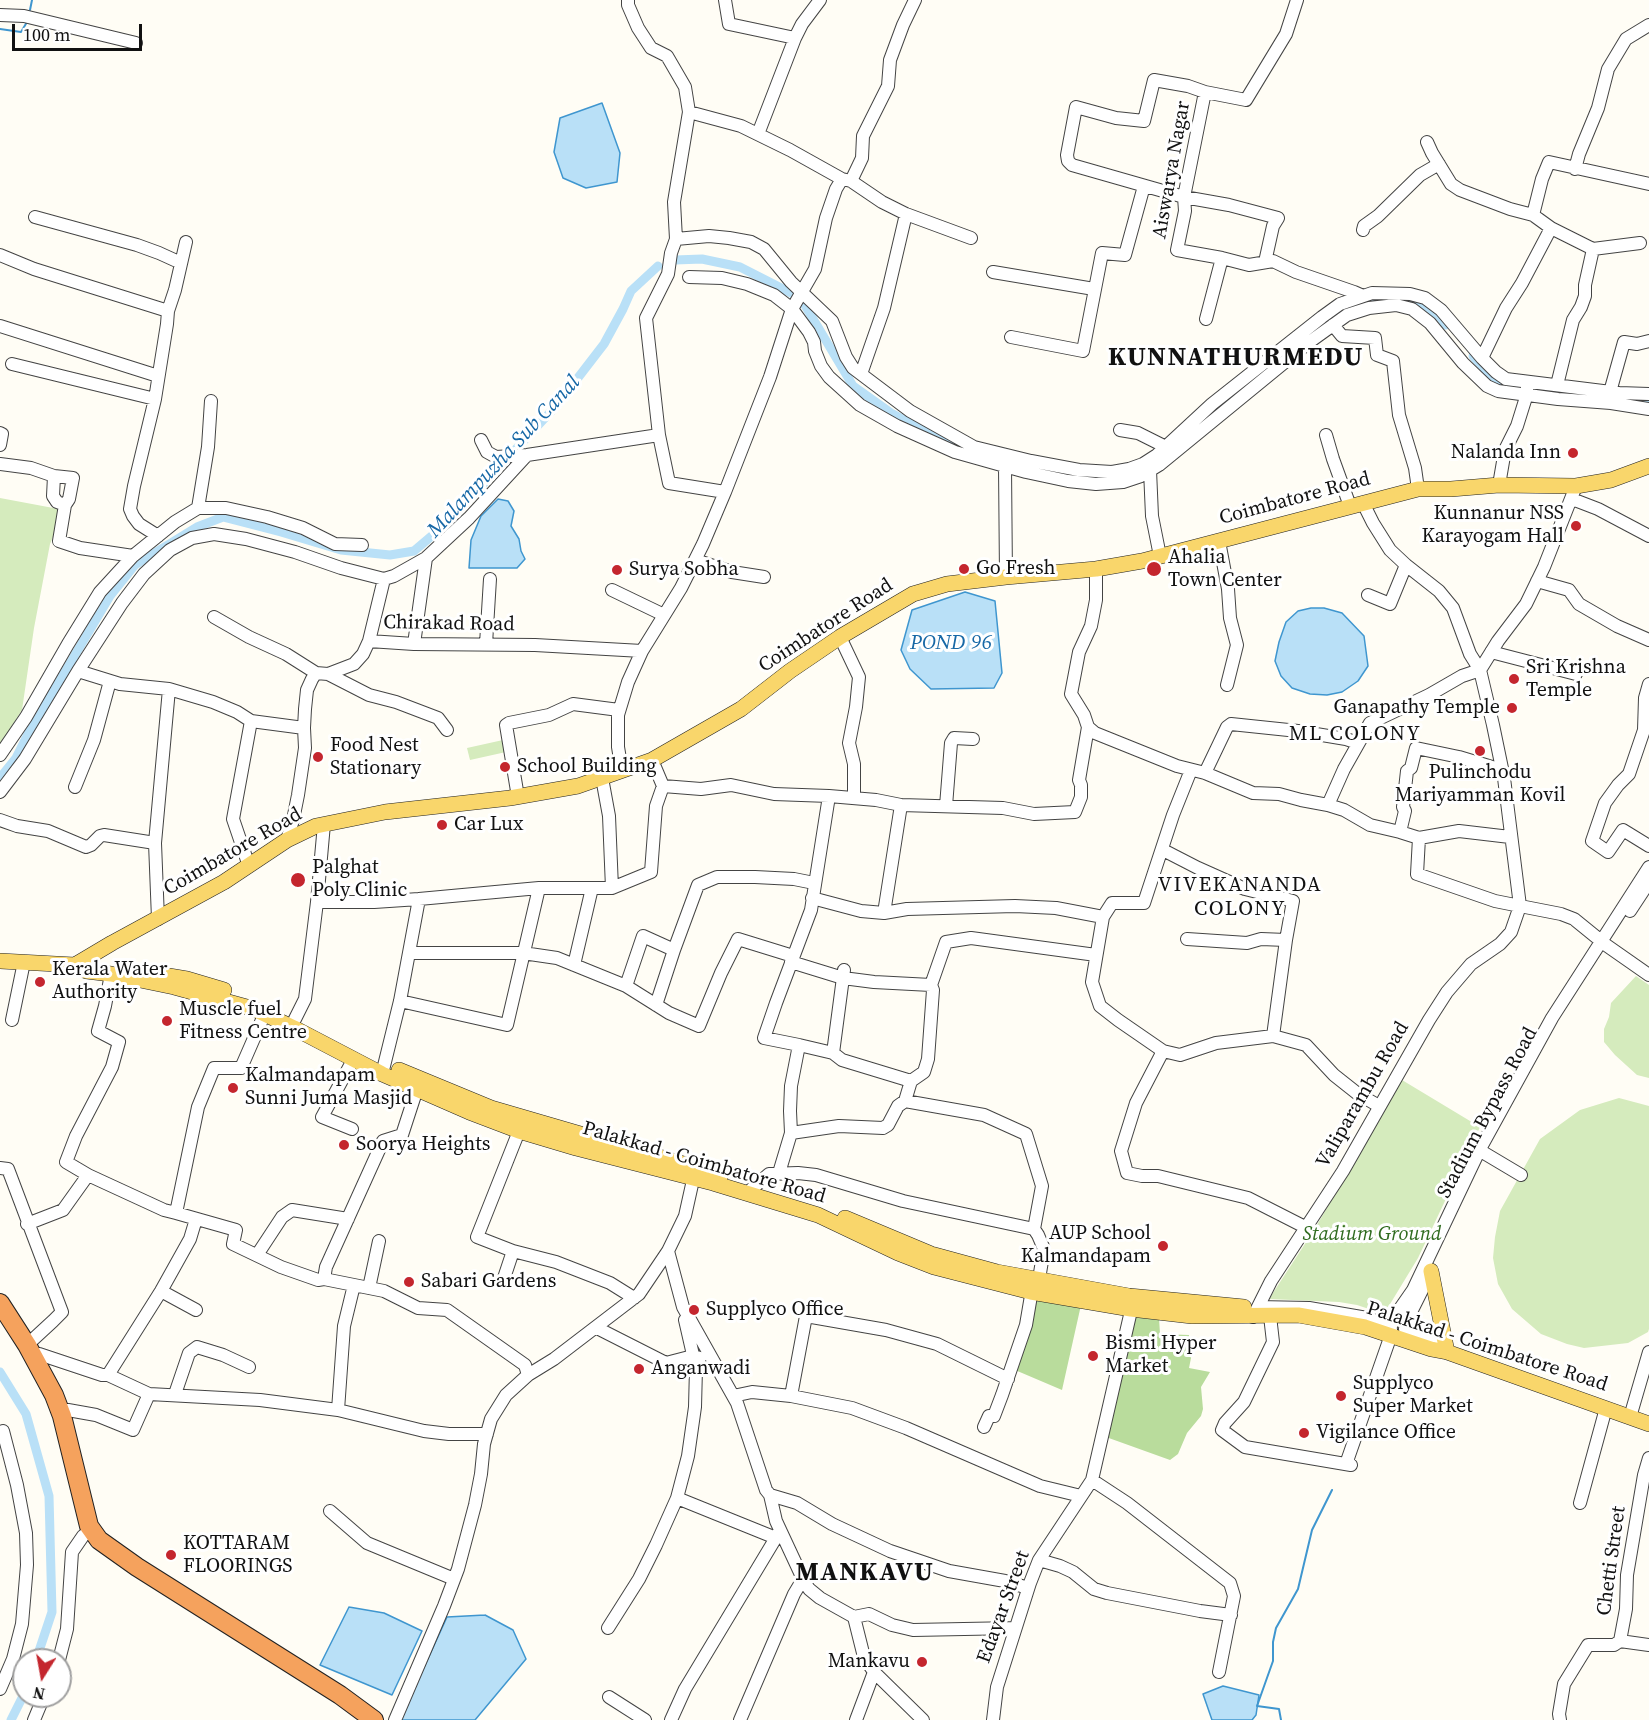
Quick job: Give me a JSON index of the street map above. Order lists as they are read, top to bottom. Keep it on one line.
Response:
{"streets":{"main road":["Coimbatore Road","Palakkad - Coimbatore Road"],"street":["Aiswarya Nagar","Chirakad Road","Valiparambu Road","Stadium Bypass Road","Chetti Street","Edayar Street"]},"crossings":[["Coimbatore Road","Palakkad - Coimbatore Road"],["Valiparambu Road","Palakkad - Coimbatore Road"],["Stadium Bypass Road","Palakkad - Coimbatore Road"],["Palakkad - Coimbatore Road","Edayar Street"]],"districts":["KUNNATHURMEDU","ML COLONY","VIVEKANANDA COLONY","MANKAVU"],"water":["Malampuzha Sub Canal","POND 96"],"parks":["Stadium Ground"],"places":["Nalanda Inn","Kunnanur NSS Karayogam Hall","Go Fresh","Ahalia Town Center","Surya Sobha","Sri Krishna Temple","Ganapathy Temple","Pulinchodu Mariyamman Kovil","Food Nest Stationary","School Building","Car Lux","Palghat Poly Clinic","Kerala Water Authority","Muscle fuel Fitness Centre","Kalmandapam Sunni Juma Masjid","Soorya Heights","AUP School Kalmandapam","Sabari Gardens","Supplyco Office","Bismi Hyper Market","Anganwadi","Supplyco Super Market","Vigilance Office","KOTTARAM FLOORINGS","Mankavu"],"scale_bar":"100 m","north":"bottom"}
